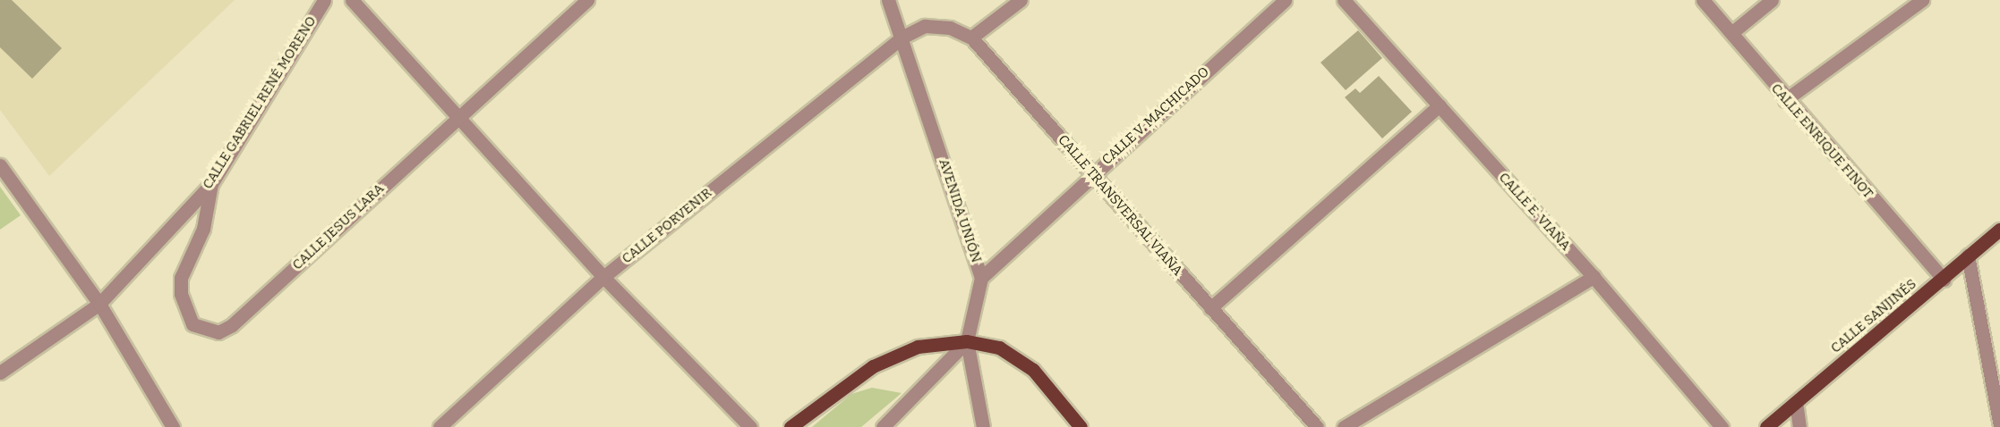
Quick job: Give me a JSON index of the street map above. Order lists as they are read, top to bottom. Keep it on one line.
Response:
{"streets":{"main road":["CALLE SANJINÉS"],"street":["CALLE GABRIEL RENÉ MORENO","CALLE V. MACHICADO","CALLE ENRIQUE FINOT","CALLE TRANSVERSAL VIAÑA","AVENIDA UNIÓN","CALLE E. VIAÑA","CALLE PORVENIR","CALLE JESUS LARA"]},"crossings":[["CALLE GABRIEL RENÉ MORENO","CALLE JESUS LARA"],["CALLE V. MACHICADO","CALLE TRANSVERSAL VIAÑA"],["CALLE V. MACHICADO","AVENIDA UNIÓN"],["CALLE ENRIQUE FINOT","CALLE SANJINÉS"],["CALLE TRANSVERSAL VIAÑA","AVENIDA UNIÓN"],["CALLE TRANSVERSAL VIAÑA","CALLE PORVENIR"],["AVENIDA UNIÓN","CALLE PORVENIR"]]}
